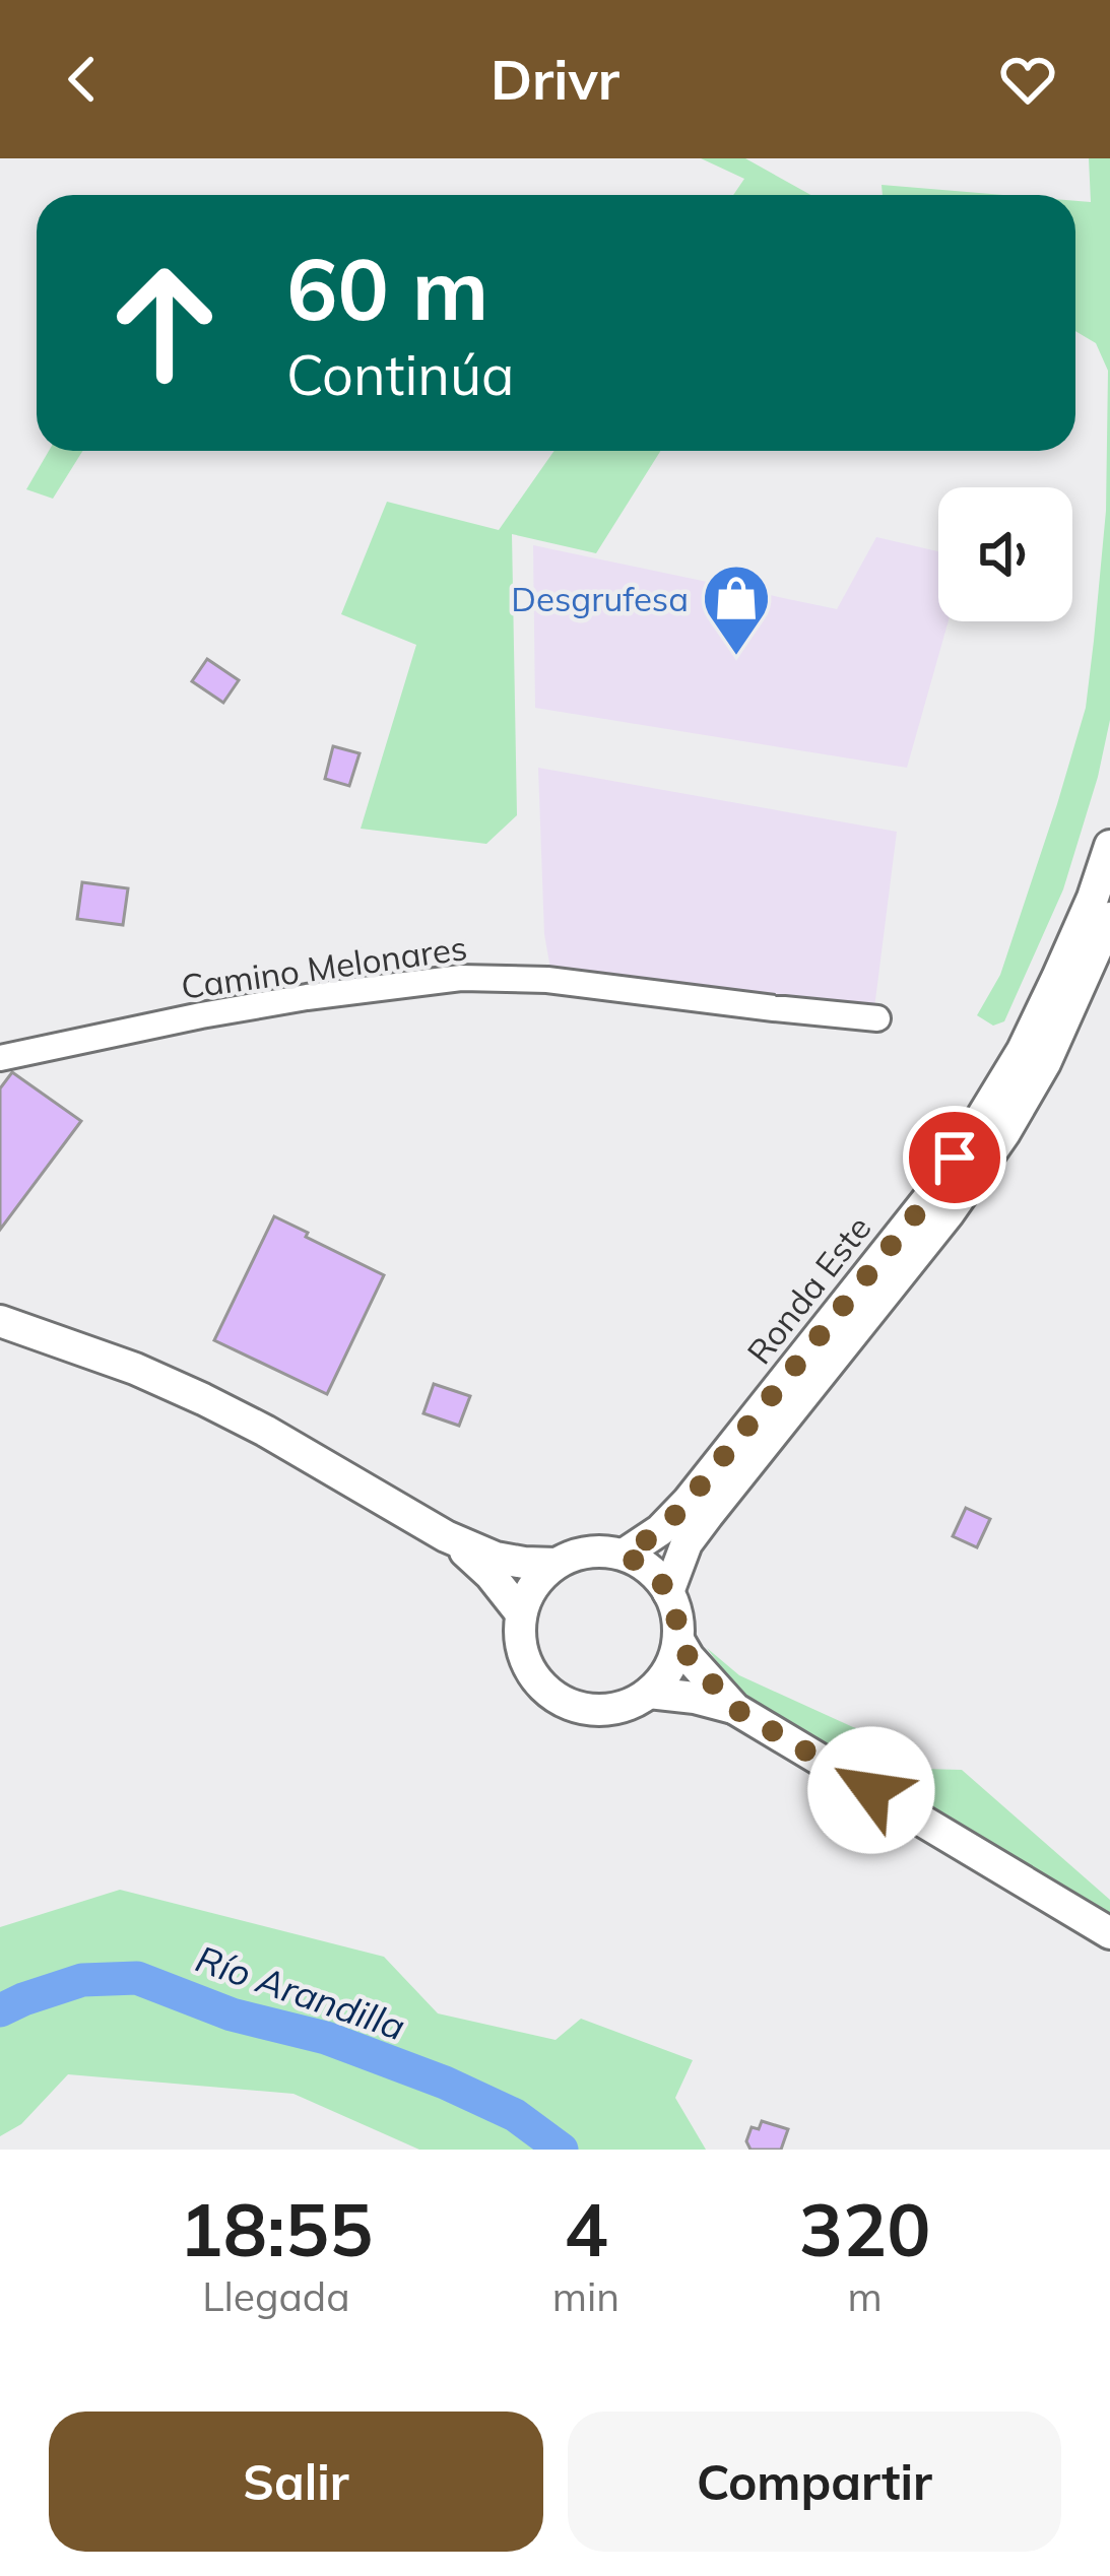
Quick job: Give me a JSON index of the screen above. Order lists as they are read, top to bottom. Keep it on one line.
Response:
{"streets":{"main road":["Ronda Este"],"street":["Camino Melonares"]},"water":["Río Arandilla"],"places":{"shop":["Desgrufesa"]},"page":{"header":"Drivr","turn":["60 m","Continúa"],"eta":["18:55","Llegada","4","min","320","m"],"buttons":["Salir","Compartir"]}}
